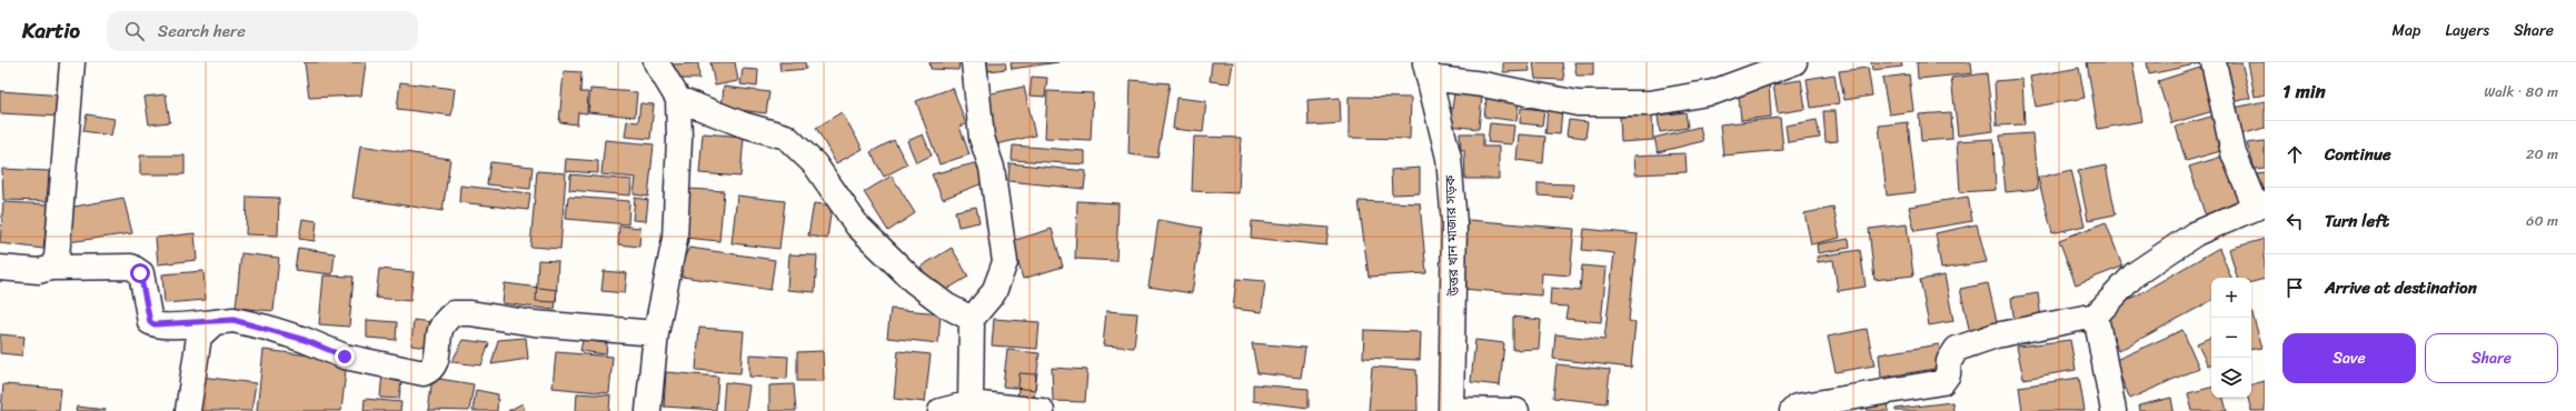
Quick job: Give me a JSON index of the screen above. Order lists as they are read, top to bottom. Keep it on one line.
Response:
{"streets":{"street":["উত্তর খান মাজার সড়ক"]},"page":{"header":"Kartio","search":"Search here","nav":["Map","Layers","Share"],"heading":["1 min","Walk · 80 m"],"list":[["Continue","20 m"],["Turn left","60 m"],"Arrive at destination"],"map_buttons":["+","−"],"buttons":["Save","Share"]}}
